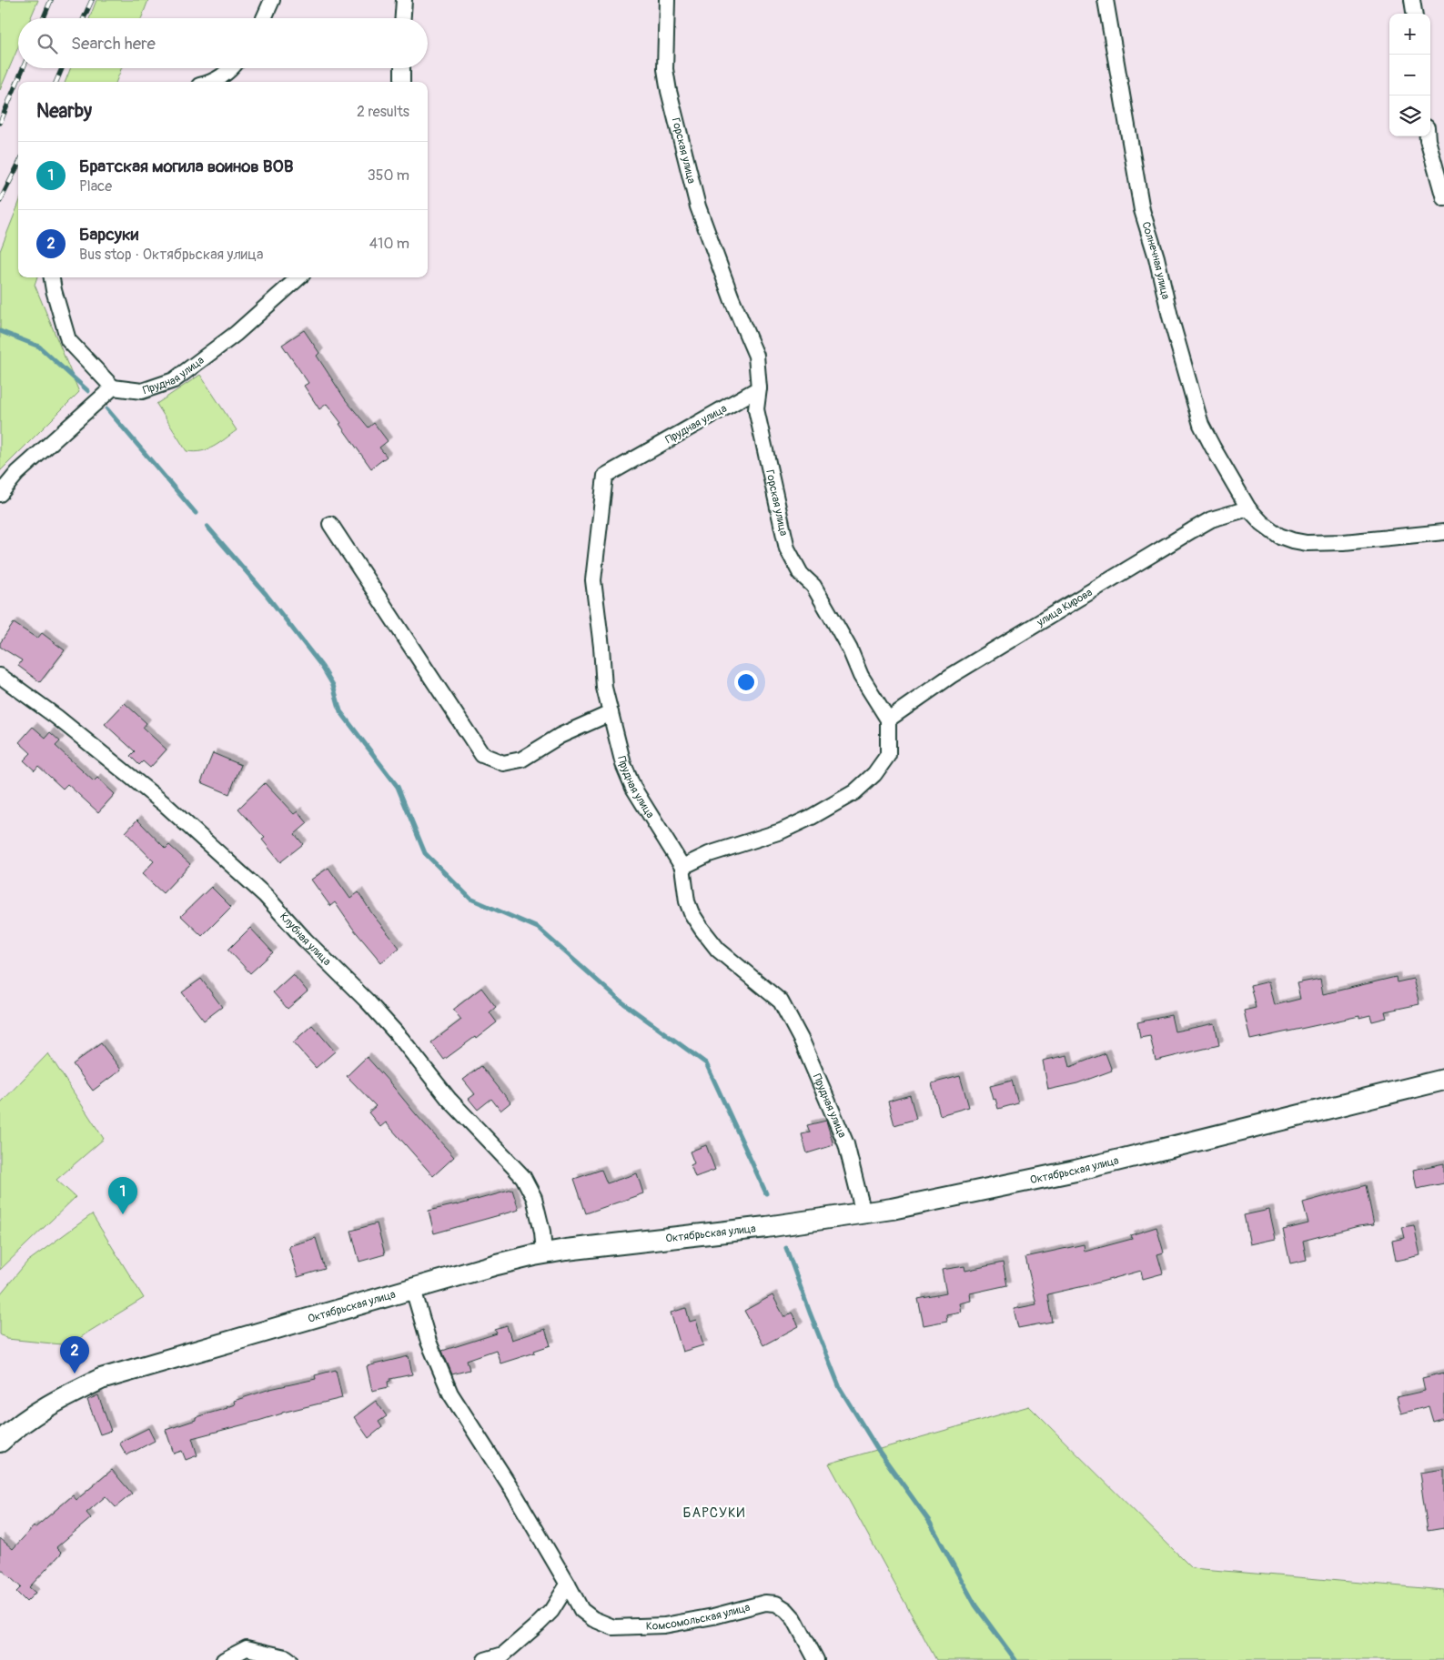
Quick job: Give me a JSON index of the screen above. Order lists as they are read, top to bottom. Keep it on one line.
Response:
{"streets":{"main road":["Октябрьская улица"],"street":["Горская улица","Солнечная улица","Прудная улица","улица Кирова","Клубная улица","Комсомольская улица"]},"crossings":[["Горская улица","Прудная улица"],["Горская улица","улица Кирова"],["Солнечная улица","улица Кирова"],["Прудная улица","Октябрьская улица"],["Клубная улица","Октябрьская улица"]],"districts":["БАРСУКИ"],"page":{"map_buttons":["+","−"],"search":"Search here","heading":["Nearby","2 results"],"list":[{"mark":"1","name":"Братская могила воинов ВОВ","note":"Place","value":"350 m"},{"mark":"2","name":"Барсуки","note":"Bus stop · Октябрьская улица","value":"410 m"}],"pins":["1","2"]}}
